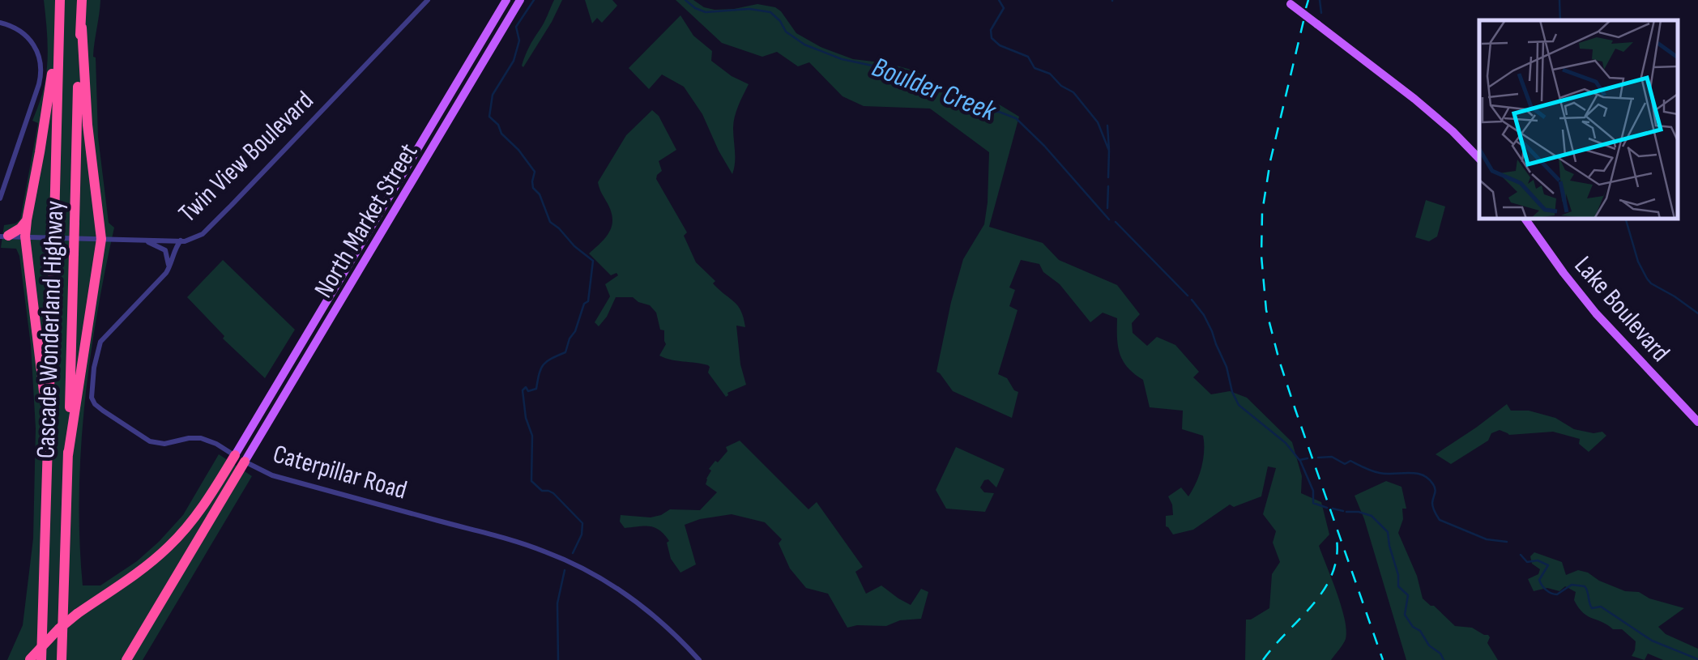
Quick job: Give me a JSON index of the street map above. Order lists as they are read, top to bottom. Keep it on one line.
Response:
{"streets":{"highway":["Cascade Wonderland Highway"],"main road":["North Market Street","Lake Boulevard"],"street":["Twin View Boulevard","Caterpillar Road"]},"crossings":[["Twin View Boulevard","Caterpillar Road"],["North Market Street","Caterpillar Road"]],"water":["Boulder Creek"]}
